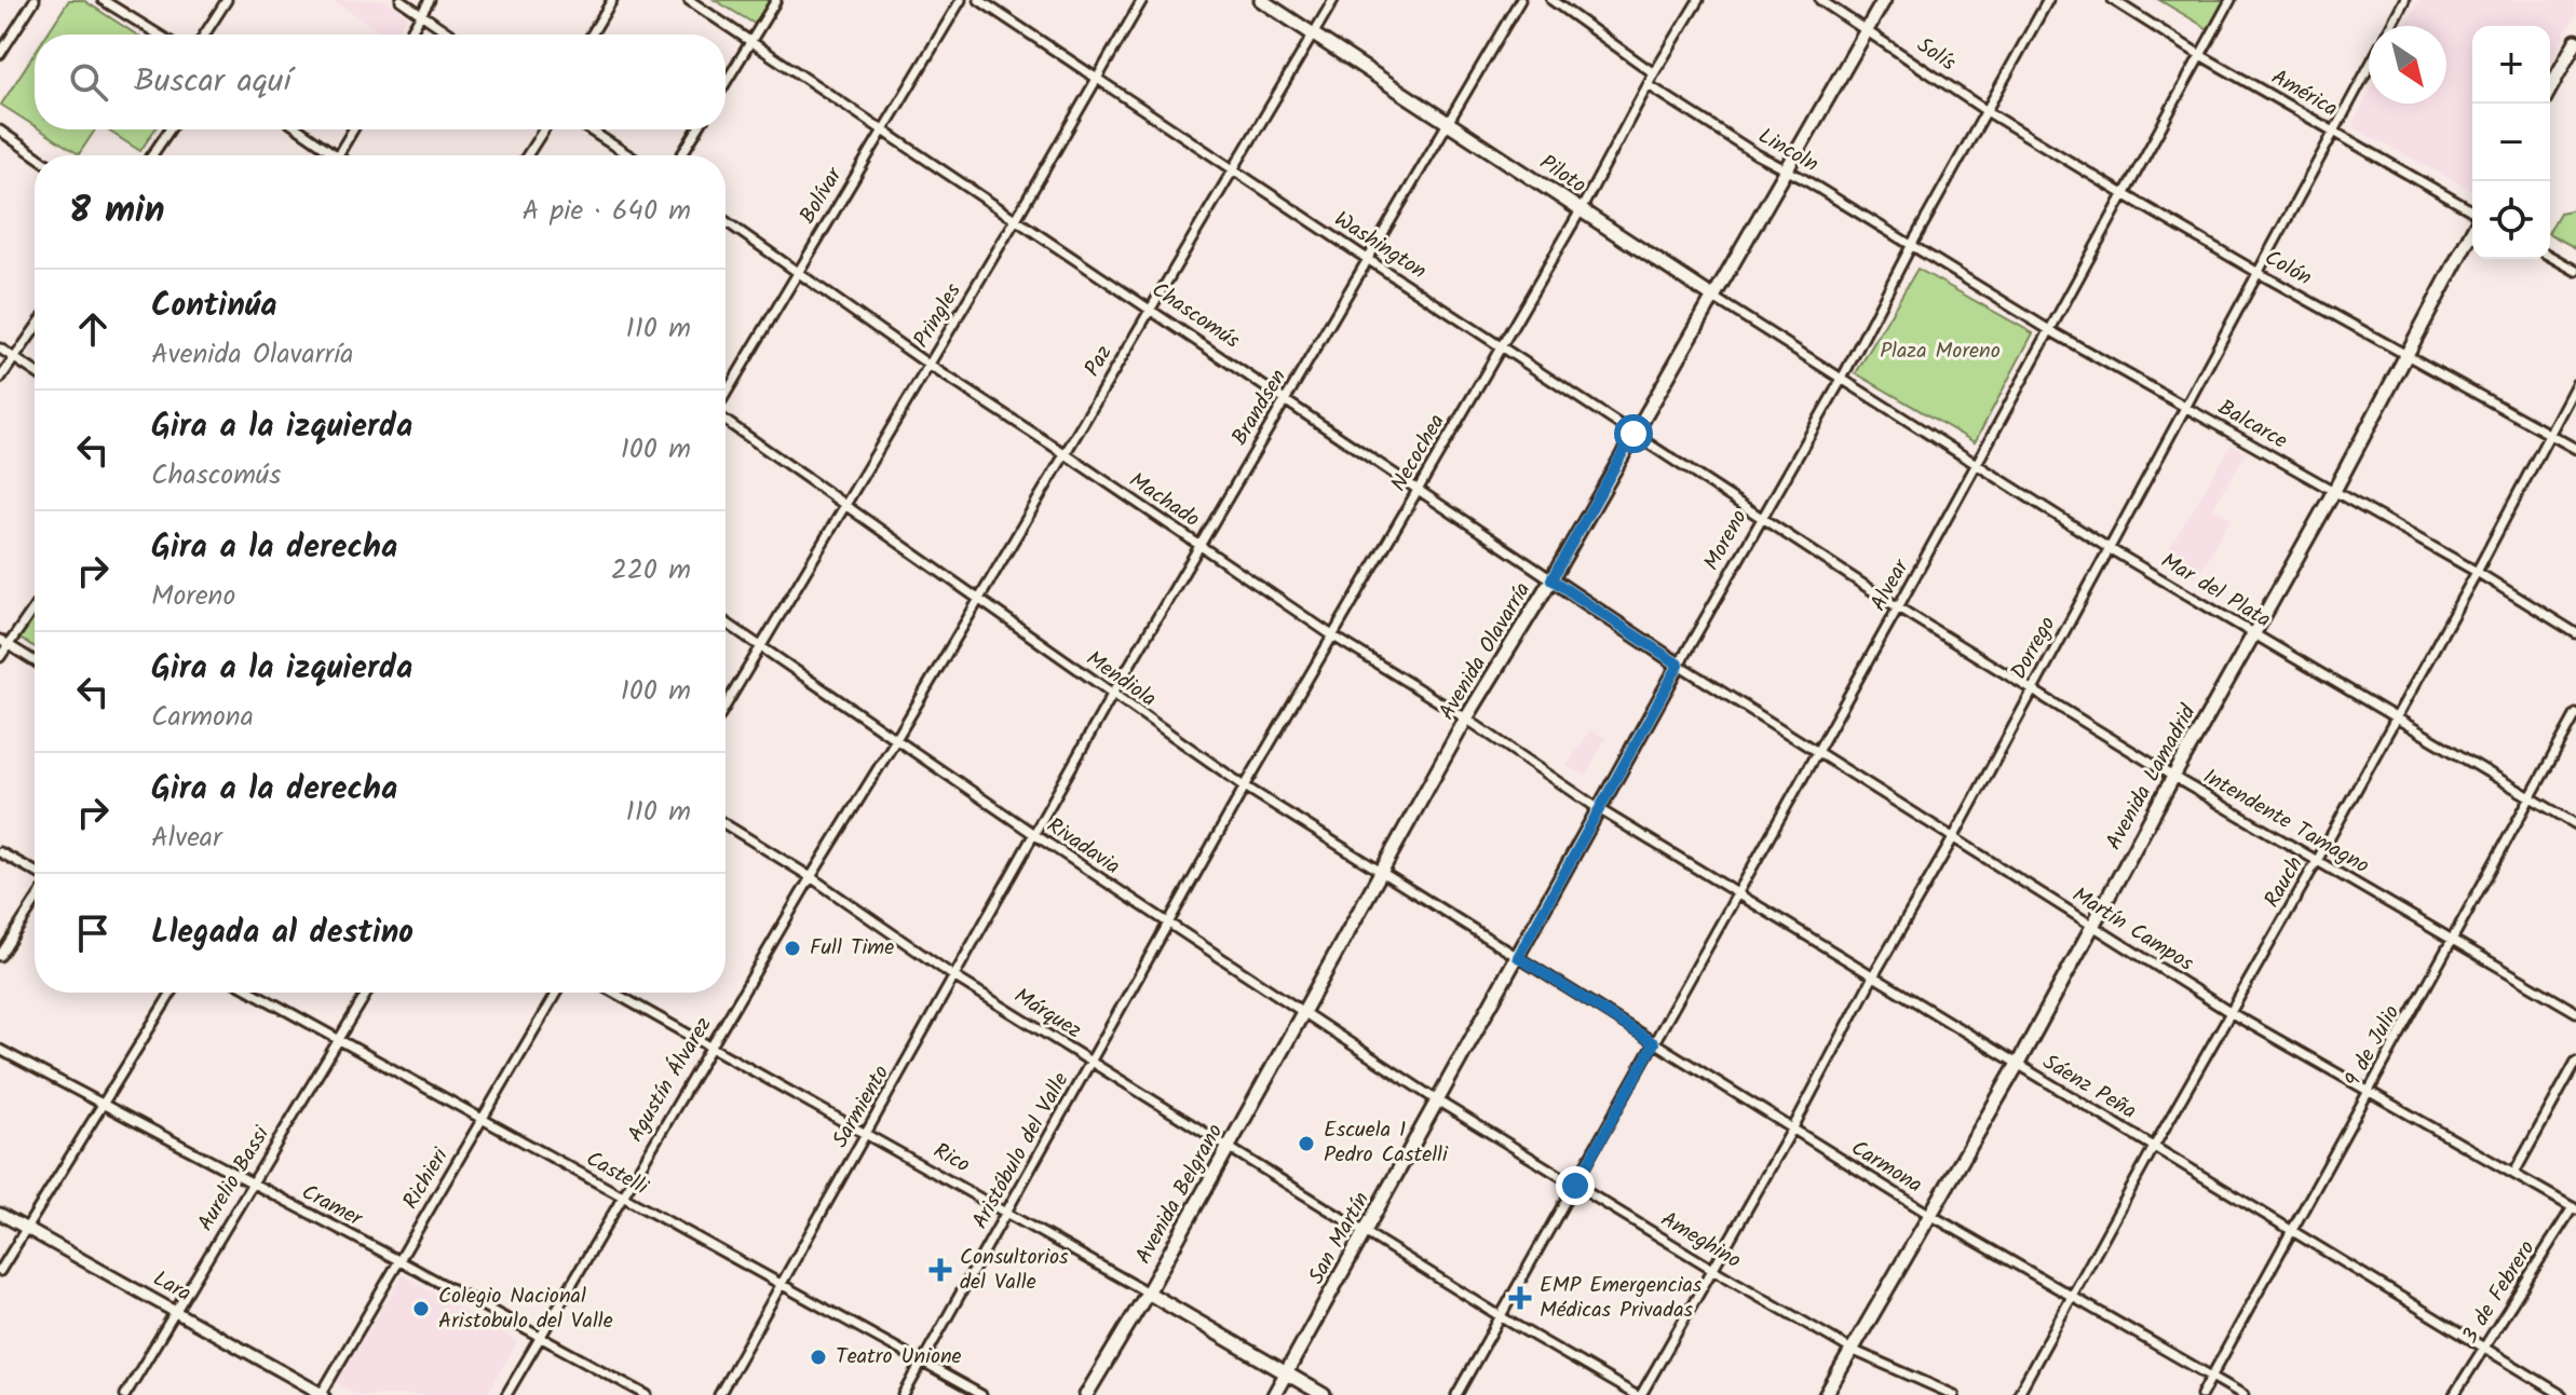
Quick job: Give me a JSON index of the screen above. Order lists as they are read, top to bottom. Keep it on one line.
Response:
{"streets":{"main road":["Piloto","Chascomús","Moreno","Avenida Olavarría","Avenida Lamadrid","Rico","Avenida Belgrano","San Martín"],"street":["Solís","América","Lincoln","Bolívar","Washington","Colón","Pringles","Paz","Brandsen","Balcarce","Necochea","Machado","Alvear","Mar del Plata","Dorrego","Mendiola","Intendente Tamagno","Rivadavia","Rauch","Martín Campos","Márquez","9 de Julio","Agustín Álvarez","Sáenz Peña","Sarmiento","Aristóbulo del Valle","Carmona","Castelli","Aurelio Bassi","Richieri","Cramer","Ameghino","Lara","3 de Febrero"]},"crossings":[["Solís","Colón"],["Solís","Moreno"],["Solís","Avenida Olavarría"],["América","Alvear"],["América","Dorrego"],["Lincoln","Balcarce"],["Lincoln","Necochea"],["Lincoln","Moreno"],["Lincoln","Avenida Olavarría"],["Piloto","Paz"],["Piloto","Brandsen"],["Piloto","Necochea"],["Piloto","Moreno"],["Piloto","Mar del Plata"],["Piloto","Avenida Olavarría"],["Bolívar","Chascomús"],["Bolívar","Machado"],["Washington","Pringles"],["Washington","Paz"],["Washington","Brandsen"],["Washington","Necochea"],["Washington","Moreno"],["Washington","Avenida Olavarría"],["Washington","Intendente Tamagno"],["Colón","Moreno"],["Colón","Alvear"],["Colón","Dorrego"],["Colón","Avenida Lamadrid"],["Colón","Rauch"],["Pringles","Chascomús"],["Pringles","Machado"],["Pringles","Mendiola"],["Pringles","Rivadavia"],["Chascomús","Paz"],["Chascomús","Brandsen"],["Chascomús","Necochea"],["Chascomús","Moreno"],["Chascomús","Avenida Olavarría"],["Chascomús","Martín Campos"],["Paz","Machado"],["Paz","Mendiola"],["Paz","Rivadavia"],["Paz","Agustín Álvarez"],["Brandsen","Machado"],["Brandsen","Mendiola"],["Brandsen","Rivadavia"],["Brandsen","Sarmiento"],["Balcarce","Moreno"],["Balcarce","Alvear"],["Balcarce","Dorrego"],["Balcarce","Avenida Lamadrid"],["Balcarce","Rauch"],["Necochea","Machado"],["Necochea","Mendiola"],["Necochea","Rivadavia"],["Necochea","Aristóbulo del Valle"],["Machado","Moreno"],["Machado","Avenida Olavarría"],["Machado","Sáenz Peña"],["Moreno","Mar del Plata"],["Moreno","Mendiola"],["Moreno","Intendente Tamagno"],["Moreno","Rivadavia"],["Moreno","Martín Campos"],["Moreno","Sáenz Peña"],["Moreno","Carmona"],["Moreno","San Martín"],["Moreno","Ameghino"],["Alvear","Mar del Plata"],["Alvear","Intendente Tamagno"],["Alvear","Martín Campos"],["Alvear","Márquez"],["Alvear","Sáenz Peña"],["Alvear","Carmona"],["Alvear","Ameghino"],["Mar del Plata","Dorrego"],["Mar del Plata","Avenida Lamadrid"],["Mar del Plata","Rauch"],["Mar del Plata","9 de Julio"],["Dorrego","Intendente Tamagno"],["Dorrego","Martín Campos"],["Dorrego","Márquez"],["Dorrego","Sáenz Peña"],["Dorrego","Carmona"],["Dorrego","Ameghino"],["Avenida Olavarría","Mendiola"],["Avenida Olavarría","Rivadavia"],["Avenida Olavarría","Avenida Belgrano"],["Mendiola","Carmona"],["Avenida Lamadrid","Intendente Tamagno"],["Avenida Lamadrid","Martín Campos"],["Avenida Lamadrid","Sáenz Peña"],["Avenida Lamadrid","Carmona"],["Avenida Lamadrid","Ameghino"],["Intendente Tamagno","Rauch"],["Intendente Tamagno","9 de Julio"],["Rivadavia","Agustín Álvarez"],["Rivadavia","Sarmiento"],["Rivadavia","Aristóbulo del Valle"],["Rivadavia","Avenida Belgrano"],["Rivadavia","San Martín"],["Rivadavia","Ameghino"],["Rauch","Martín Campos"],["Rauch","Sáenz Peña"],["Rauch","Carmona"],["Martín Campos","9 de Julio"],["Martín Campos","3 de Febrero"],["Márquez","Agustín Álvarez"],["Márquez","Sarmiento"],["Márquez","Aristóbulo del Valle"],["Márquez","Avenida Belgrano"],["Márquez","San Martín"],["9 de Julio","Sáenz Peña"],["9 de Julio","Carmona"],["Agustín Álvarez","Rico"],["Agustín Álvarez","Castelli"],["Agustín Álvarez","Cramer"],["Sáenz Peña","3 de Febrero"],["Sarmiento","Rico"],["Sarmiento","Castelli"],["Aristóbulo del Valle","Rico"],["Aristóbulo del Valle","Castelli"],["Rico","Avenida Belgrano"],["Rico","San Martín"],["Castelli","Aurelio Bassi"],["Castelli","Richieri"],["Aurelio Bassi","Cramer"],["Aurelio Bassi","Lara"],["Richieri","Cramer"],["Richieri","Lara"],["San Martín","Ameghino"]],"parks":["Plaza Moreno"],"places":{"other":["Full Time","Escuela 1 Pedro Castelli","Colegio Nacional Aristobulo del Valle","Teatro Unione"],"health":["Consultorios del Valle","EMP Emergencias Médicas Privadas"]},"north":"bottom right","page":{"map_buttons":["+","−"],"search":"Buscar aquí","heading":["8 min","A pie · 640 m"],"list":[["Continúa","Avenida Olavarría","110 m"],["Gira a la izquierda","Chascomús","100 m"],["Gira a la derecha","Moreno","220 m"],["Gira a la izquierda","Carmona","100 m"],["Gira a la derecha","Alvear","110 m"],"Llegada al destino"]}}
